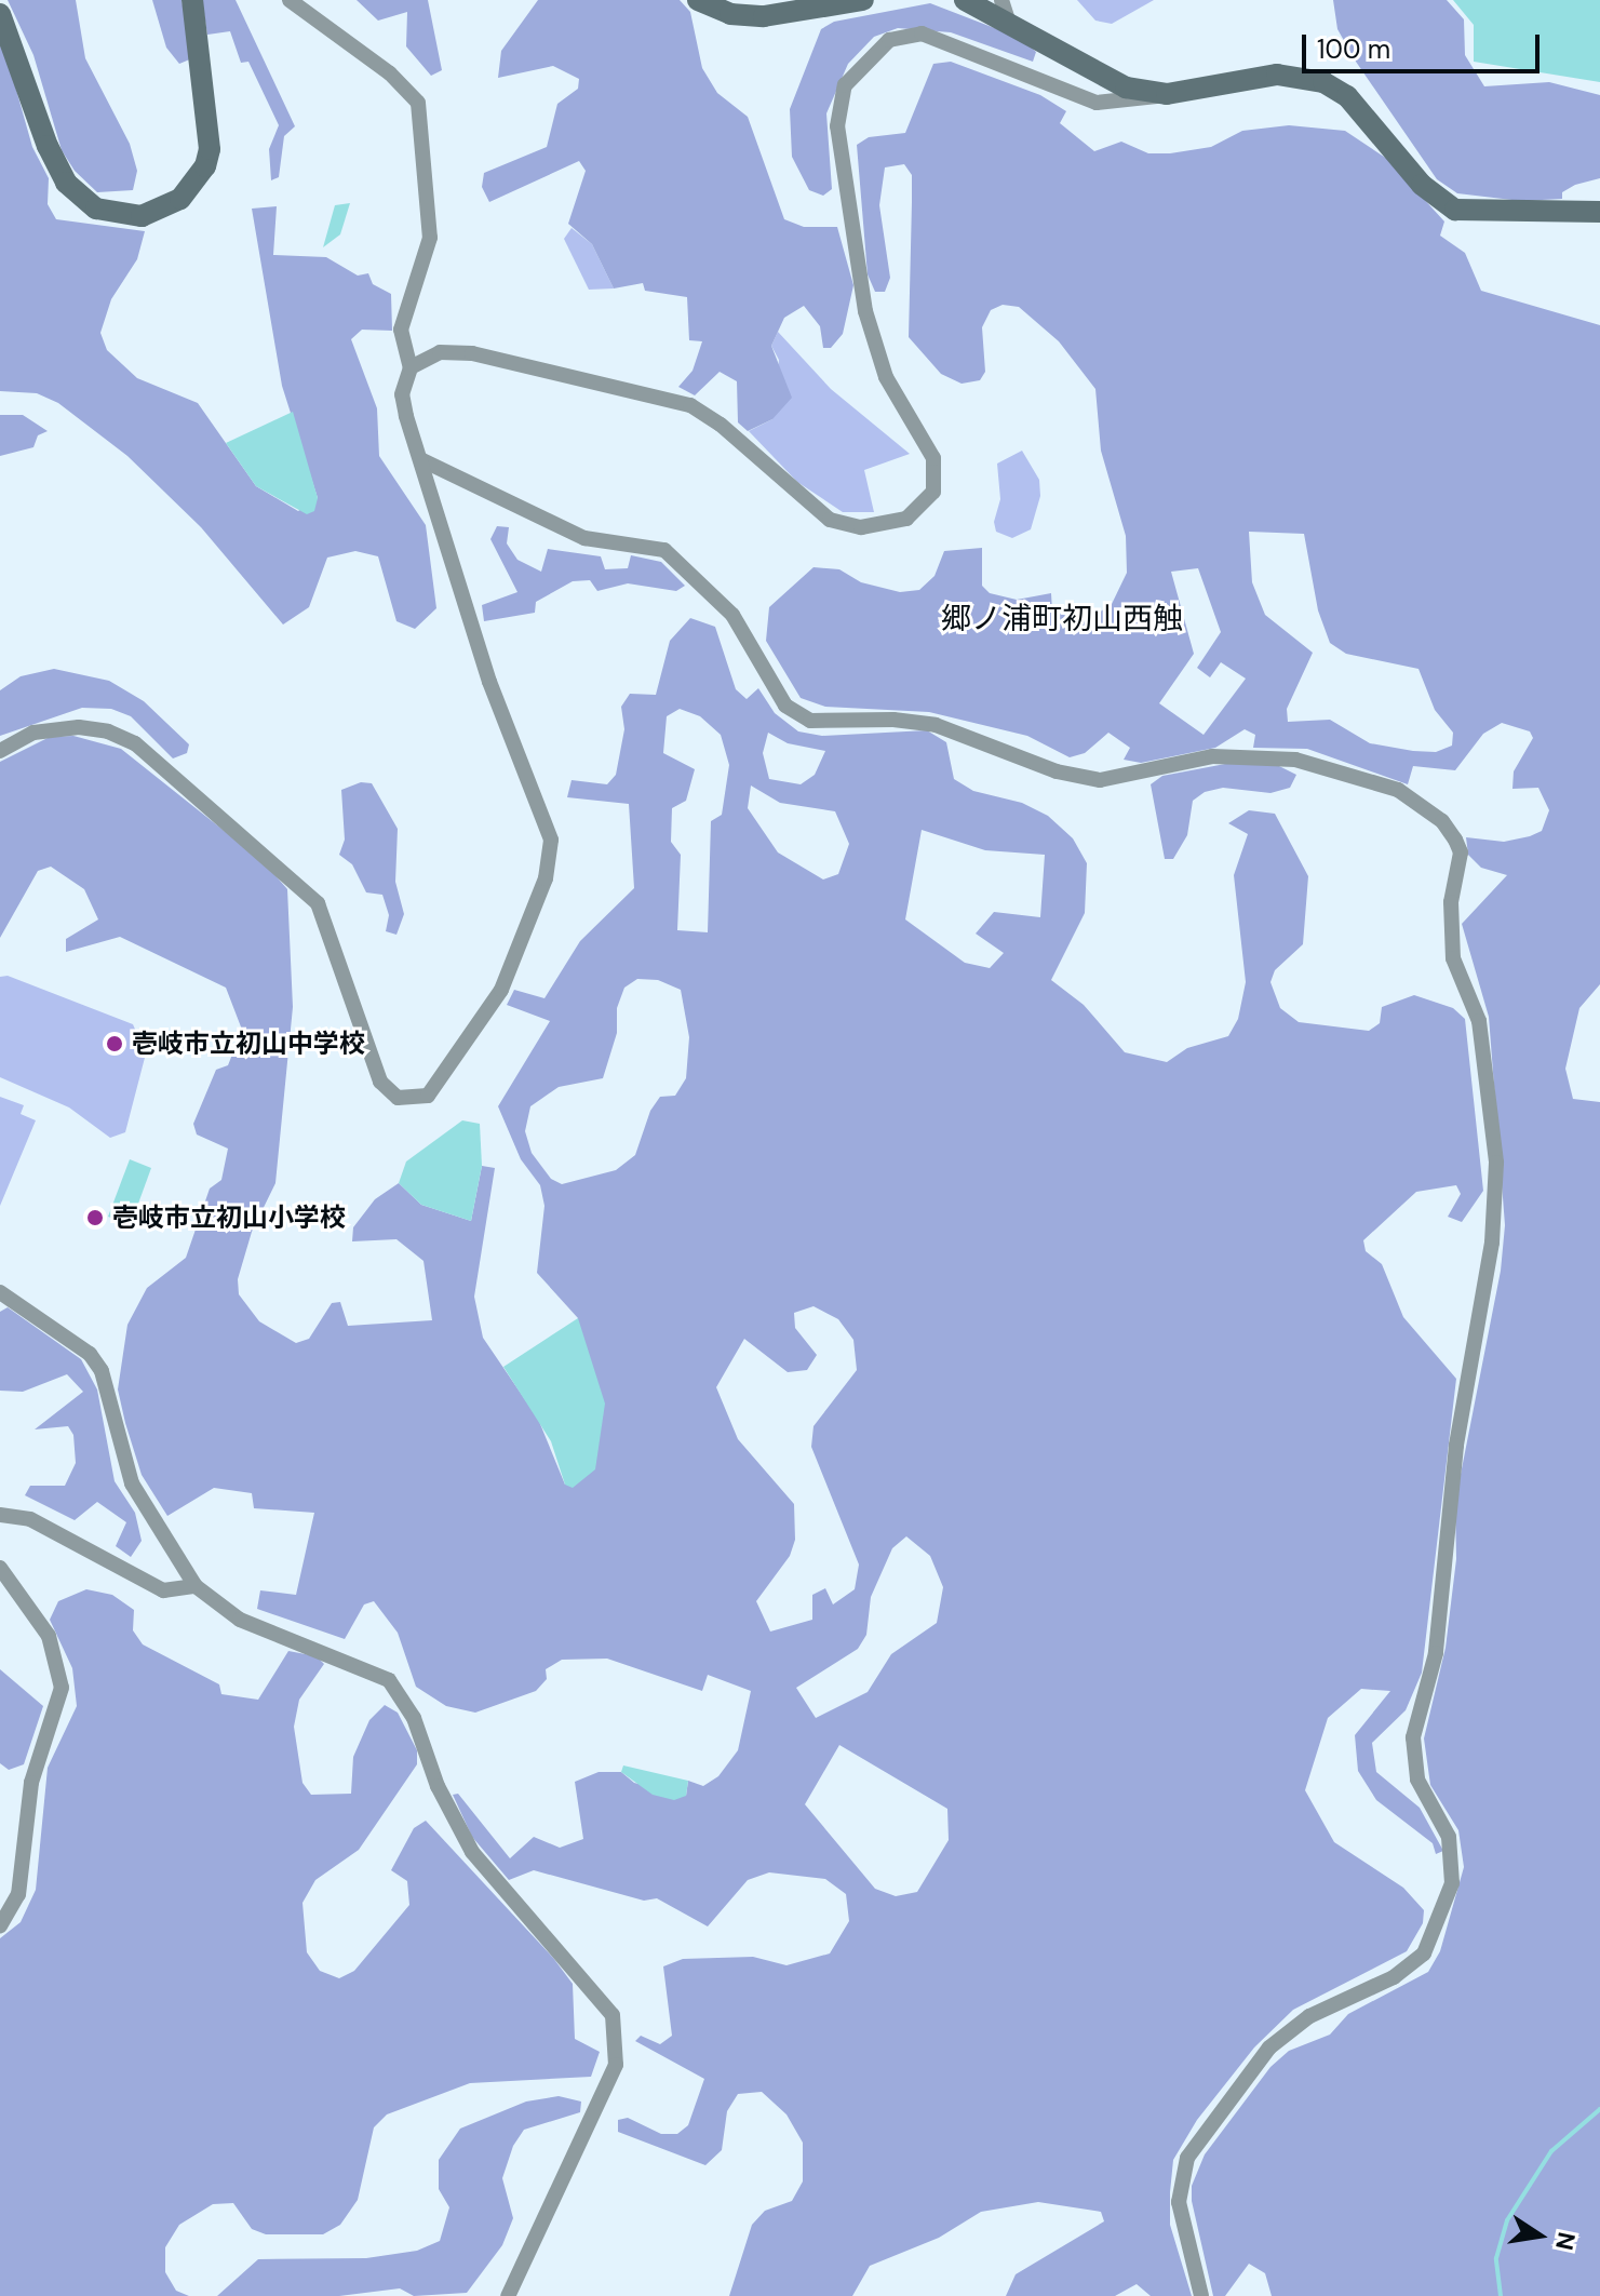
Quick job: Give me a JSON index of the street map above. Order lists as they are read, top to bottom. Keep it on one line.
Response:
{"districts":["郷ノ浦町初山西触"],"places":["壱岐市立初山中学校","壱岐市立初山小学校"],"scale_bar":"100 m","north":"right"}
